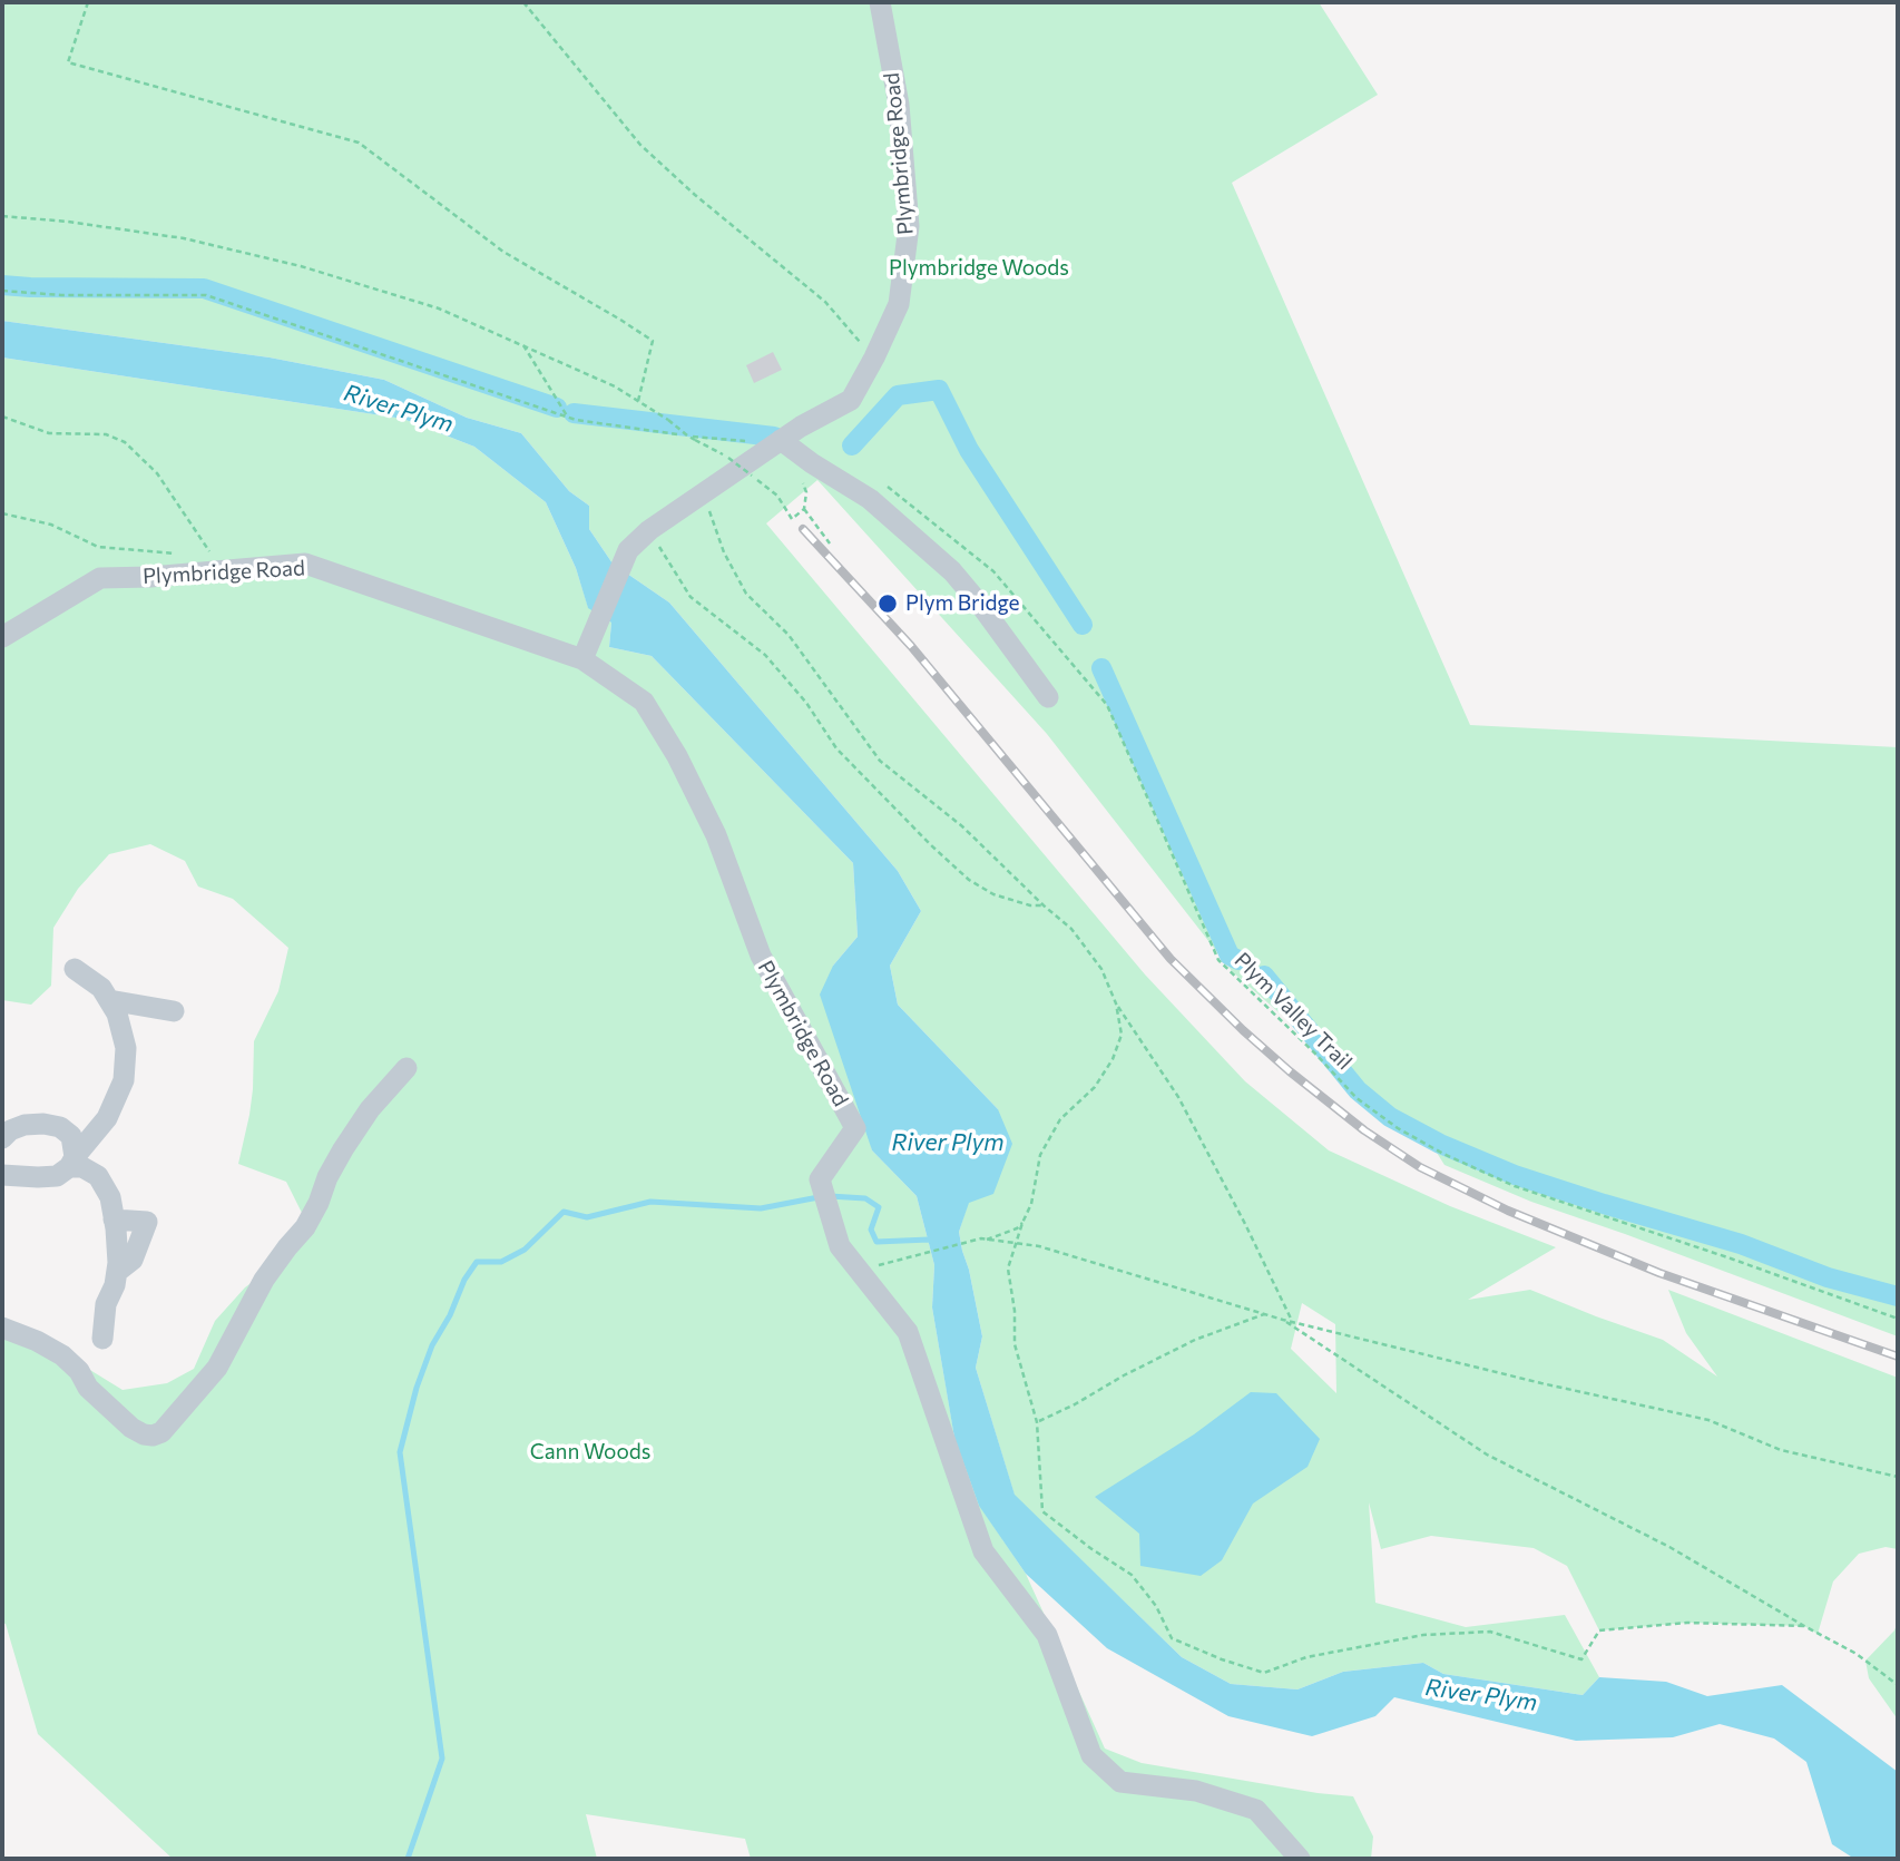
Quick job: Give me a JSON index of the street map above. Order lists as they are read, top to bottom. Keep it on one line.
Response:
{"streets":{"street":["Plymbridge Road"],"path":["Plym Valley Trail"]},"water":["River Plym"],"parks":["Plymbridge Woods","Cann Woods"],"places":["Plym Bridge"]}
